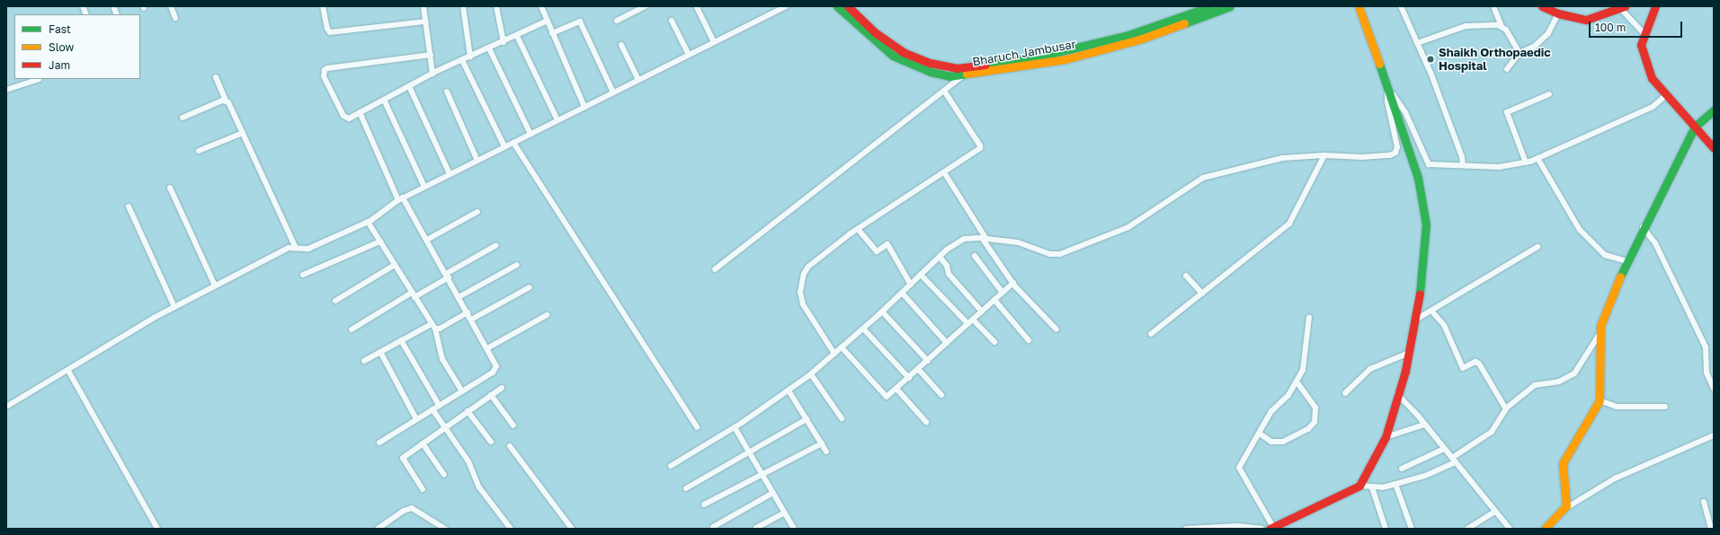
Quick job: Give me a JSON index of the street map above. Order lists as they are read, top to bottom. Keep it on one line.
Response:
{"streets":{"main road":["Bharuch Jambusar"]},"places":["Shaikh Orthopaedic Hospital"],"legend":["Fast","Slow","Jam"],"scale_bar":"100 m"}
